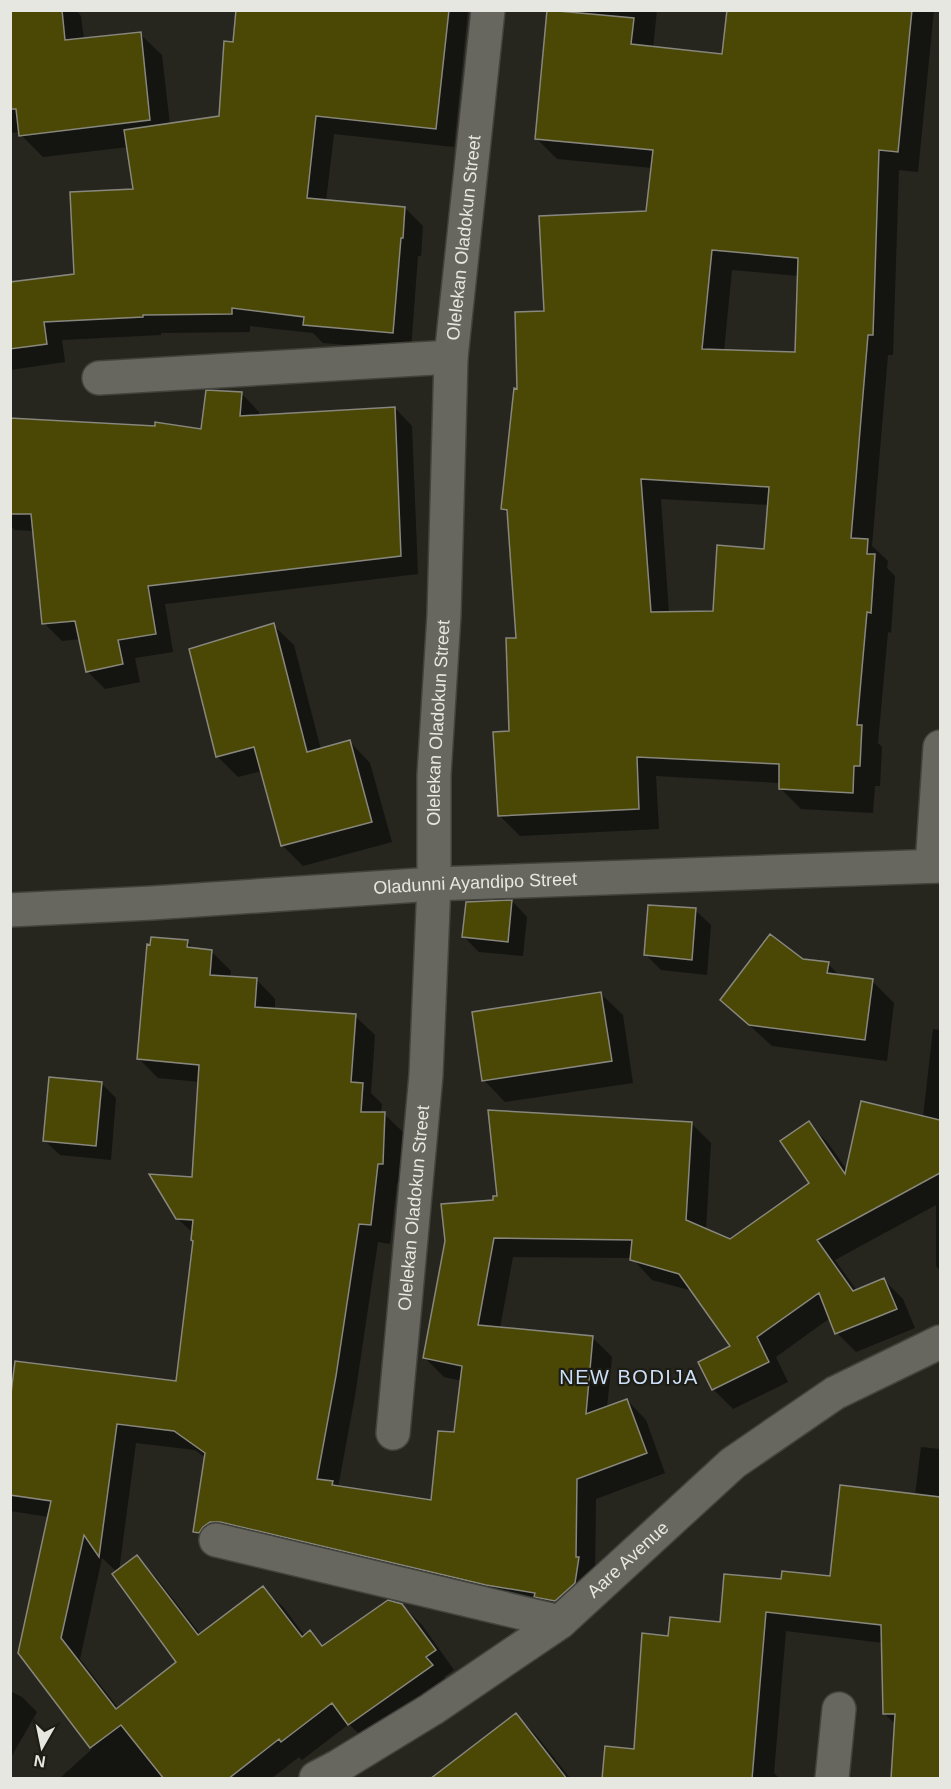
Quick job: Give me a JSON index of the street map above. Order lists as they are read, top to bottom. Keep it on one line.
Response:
{"streets":{"street":["Olelekan Oladokun Street","Oladunni Ayandipo Street","Aare Avenue"]},"crossings":[["Olelekan Oladokun Street","Oladunni Ayandipo Street"]],"districts":["NEW BODIJA"],"north":"bottom"}
